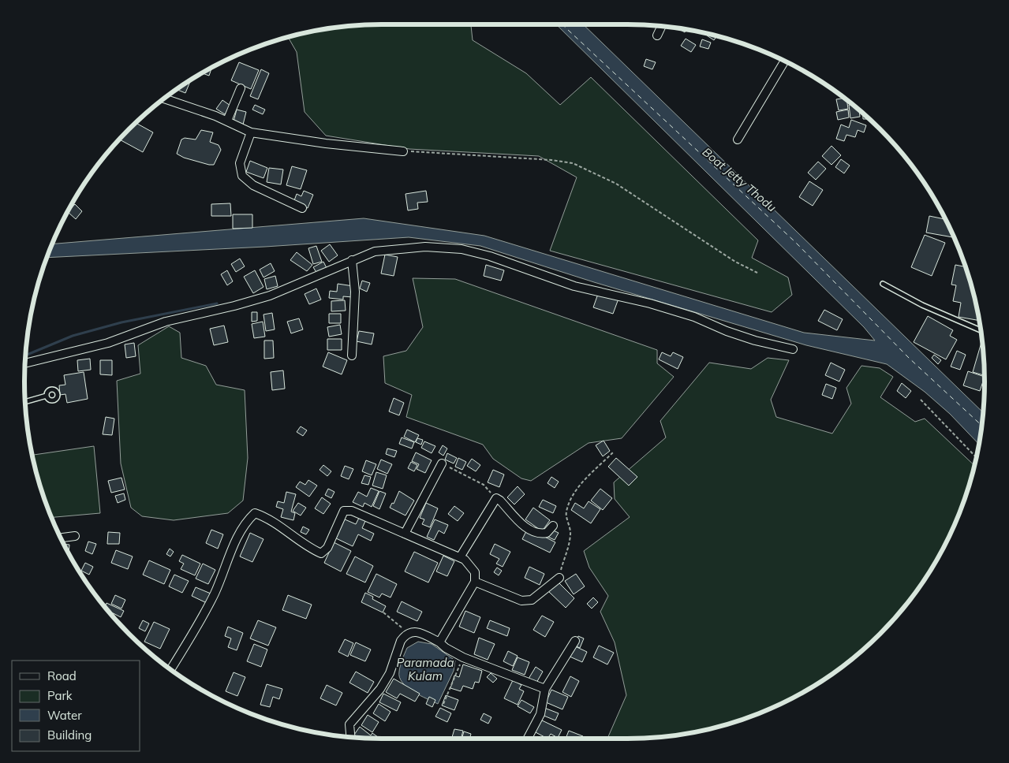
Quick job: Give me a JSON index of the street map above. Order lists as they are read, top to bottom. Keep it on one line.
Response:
{"water":["Boat Jetty Thodu","Paramada Kulam"],"legend":["Road","Park","Water","Building"]}
